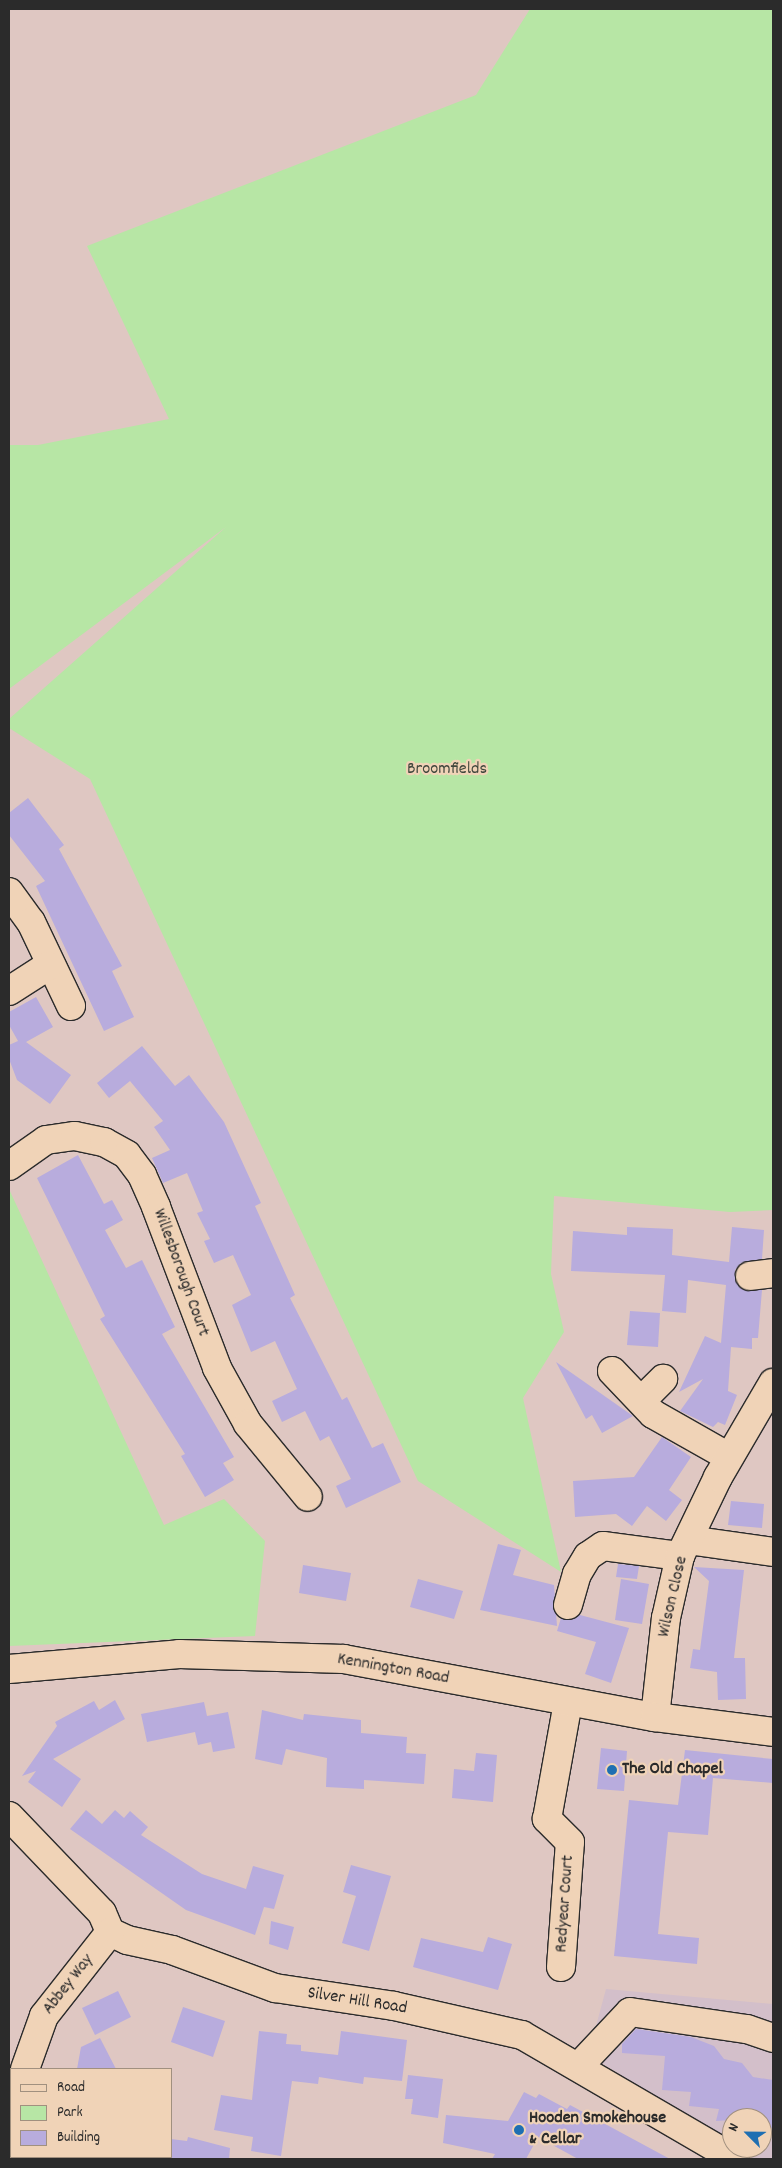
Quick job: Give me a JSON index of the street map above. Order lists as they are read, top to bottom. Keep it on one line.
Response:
{"streets":{"street":["Willesborough Court","Wilson Close","Kennington Road","Redyear Court","Abbey Way","Silver Hill Road"]},"crossings":[["Wilson Close","Kennington Road"],["Kennington Road","Redyear Court"],["Abbey Way","Silver Hill Road"]],"parks":["Broomfields"],"places":["The Old Chapel","Hooden Smokehouse & Cellar"],"legend":["Road","Park","Building"],"north":"top left"}
